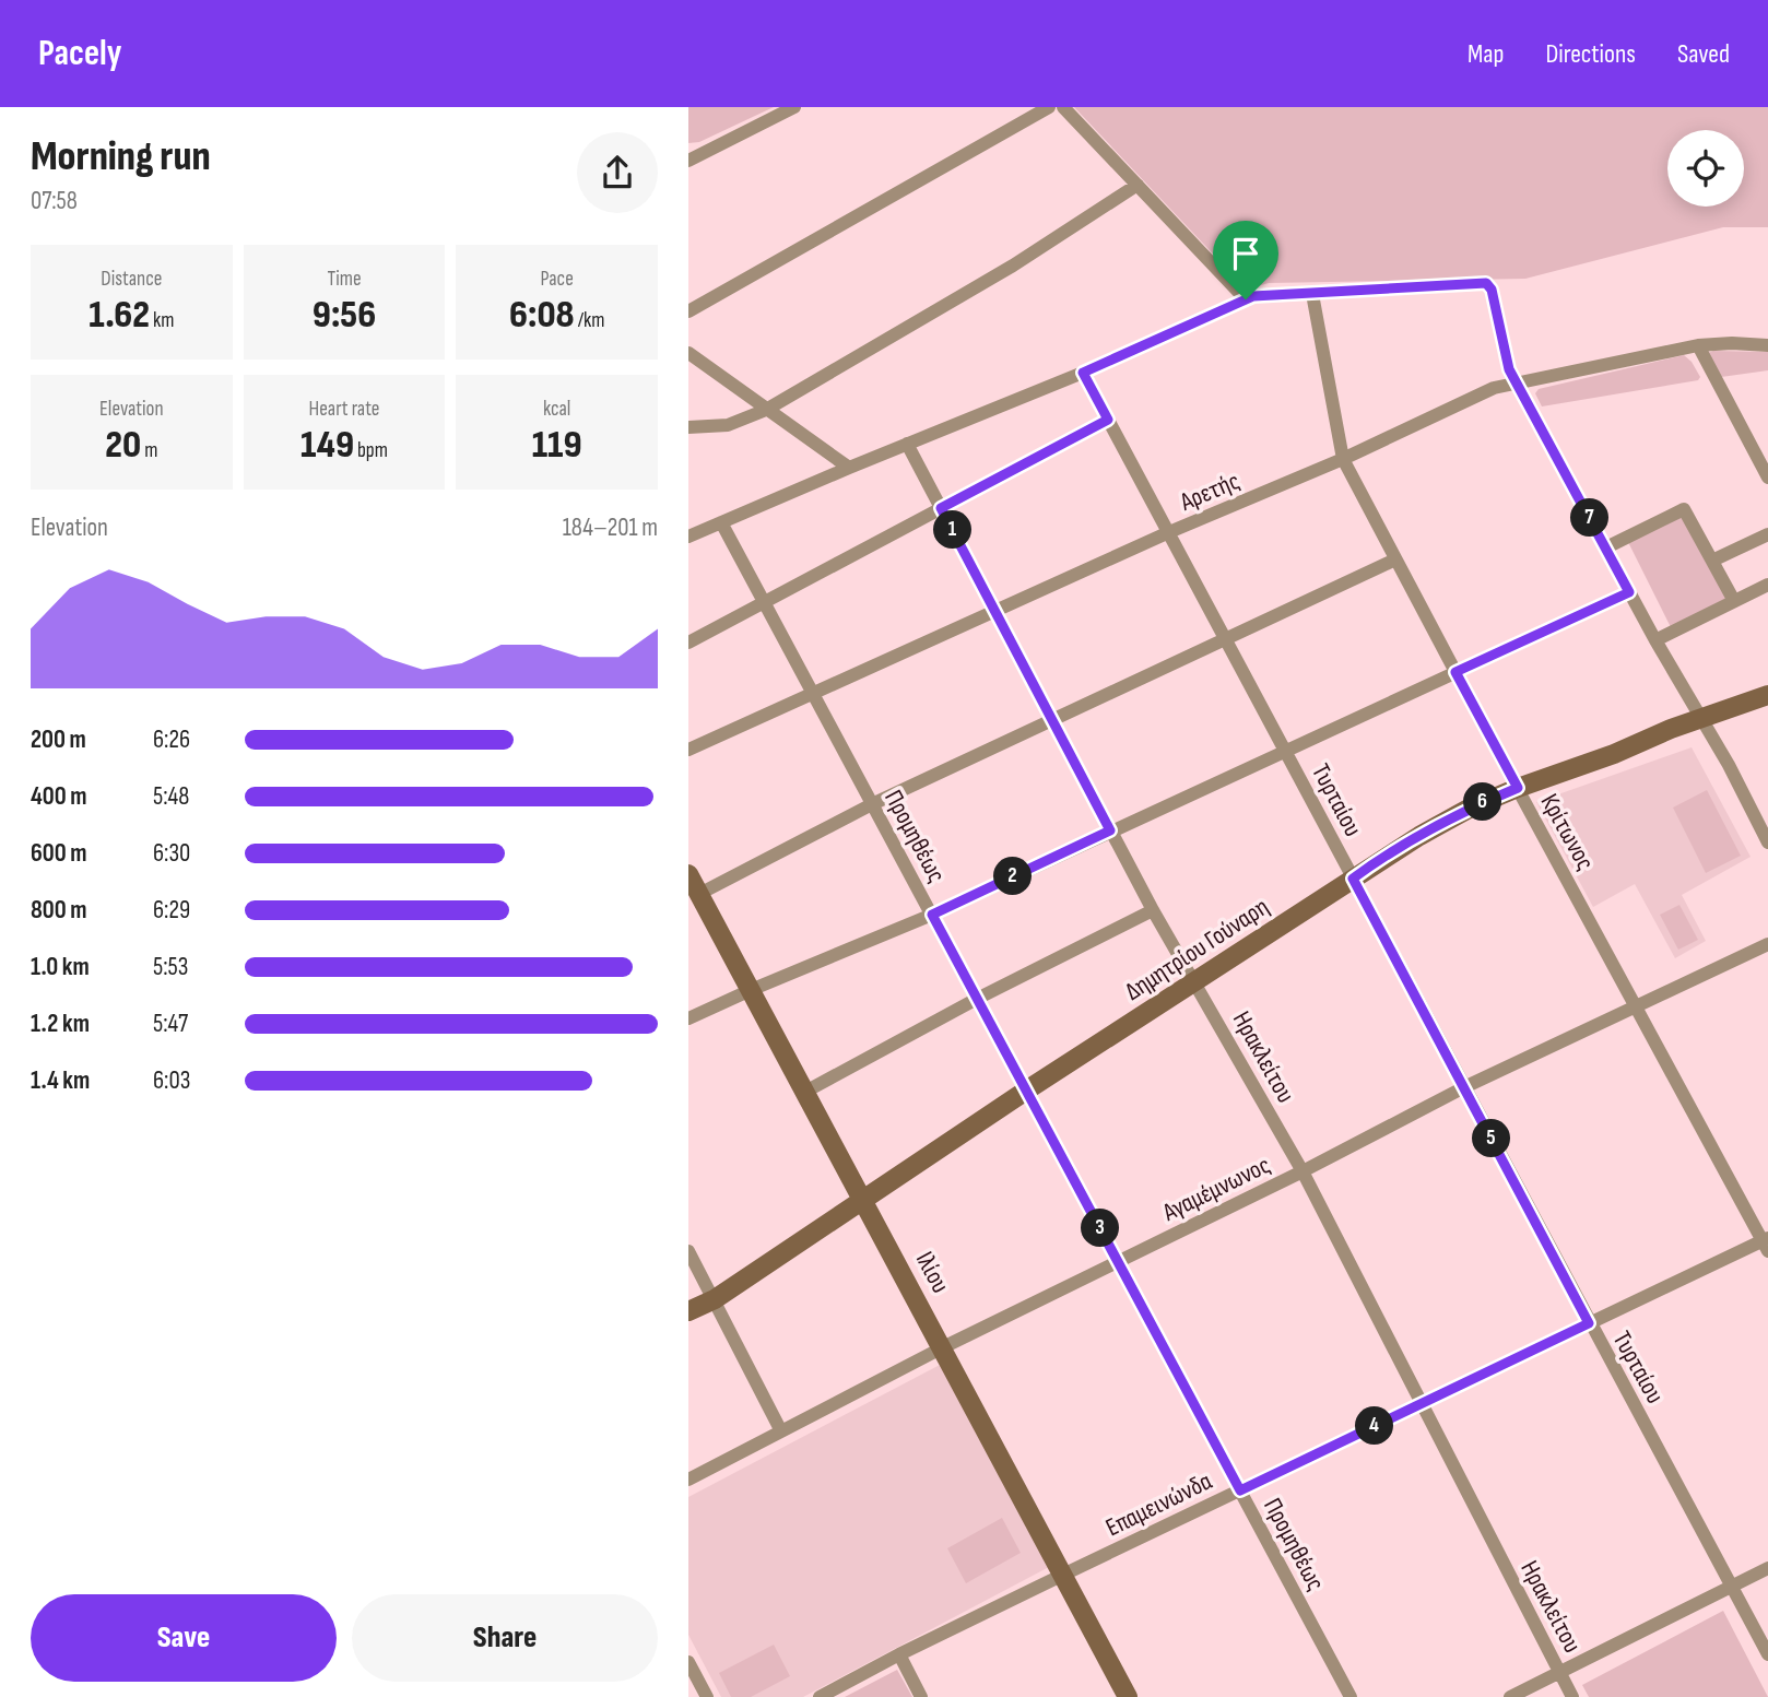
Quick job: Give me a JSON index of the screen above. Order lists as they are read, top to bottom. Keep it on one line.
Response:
{"streets":{"main road":["Δημητρίου Γούναρη","Ιλίου"],"street":["Αρετής","Τυρταίου","Κρίτωνος","Προμηθέως","Ηρακλείτου","Αγαμέμνωνος","Επαμεινώνδα"]},"crossings":[["Αρετής","Τυρταίου"],["Αρετής","Κρίτωνος"],["Αρετής","Προμηθέως"],["Αρετής","Ηρακλείτου"],["Τυρταίου","Δημητρίου Γούναρη"],["Τυρταίου","Αγαμέμνωνος"],["Τυρταίου","Επαμεινώνδα"],["Κρίτωνος","Δημητρίου Γούναρη"],["Κρίτωνος","Αγαμέμνωνος"],["Κρίτωνος","Επαμεινώνδα"],["Προμηθέως","Δημητρίου Γούναρη"],["Προμηθέως","Αγαμέμνωνος"],["Προμηθέως","Επαμεινώνδα"],["Δημητρίου Γούναρη","Ηρακλείτου"],["Δημητρίου Γούναρη","Ιλίου"],["Ηρακλείτου","Αγαμέμνωνος"],["Ηρακλείτου","Επαμεινώνδα"],["Αγαμέμνωνος","Ιλίου"],["Ιλίου","Επαμεινώνδα"]],"page":{"header":"Pacely","nav":["Map","Directions","Saved"],"heading":["Morning run","07:58"],"stats":[["Distance","1.62 km"],["Time","9:56"],["Pace","6:08 /km"],["Elevation","20 m"],["Heart rate","149 bpm"],["kcal","119"]],"chart":["Elevation","184–201 m"],"pins":["7","1","6","2","5","3","4"],"list":[{"name":"200 m","note":"6:26"},{"name":"400 m","note":"5:48"},{"name":"600 m","note":"6:30"},{"name":"800 m","note":"6:29"},{"name":"1.0 km","note":"5:53"},{"name":"1.2 km","note":"5:47"},{"name":"1.4 km","note":"6:03"}],"buttons":["Save","Share"]}}
